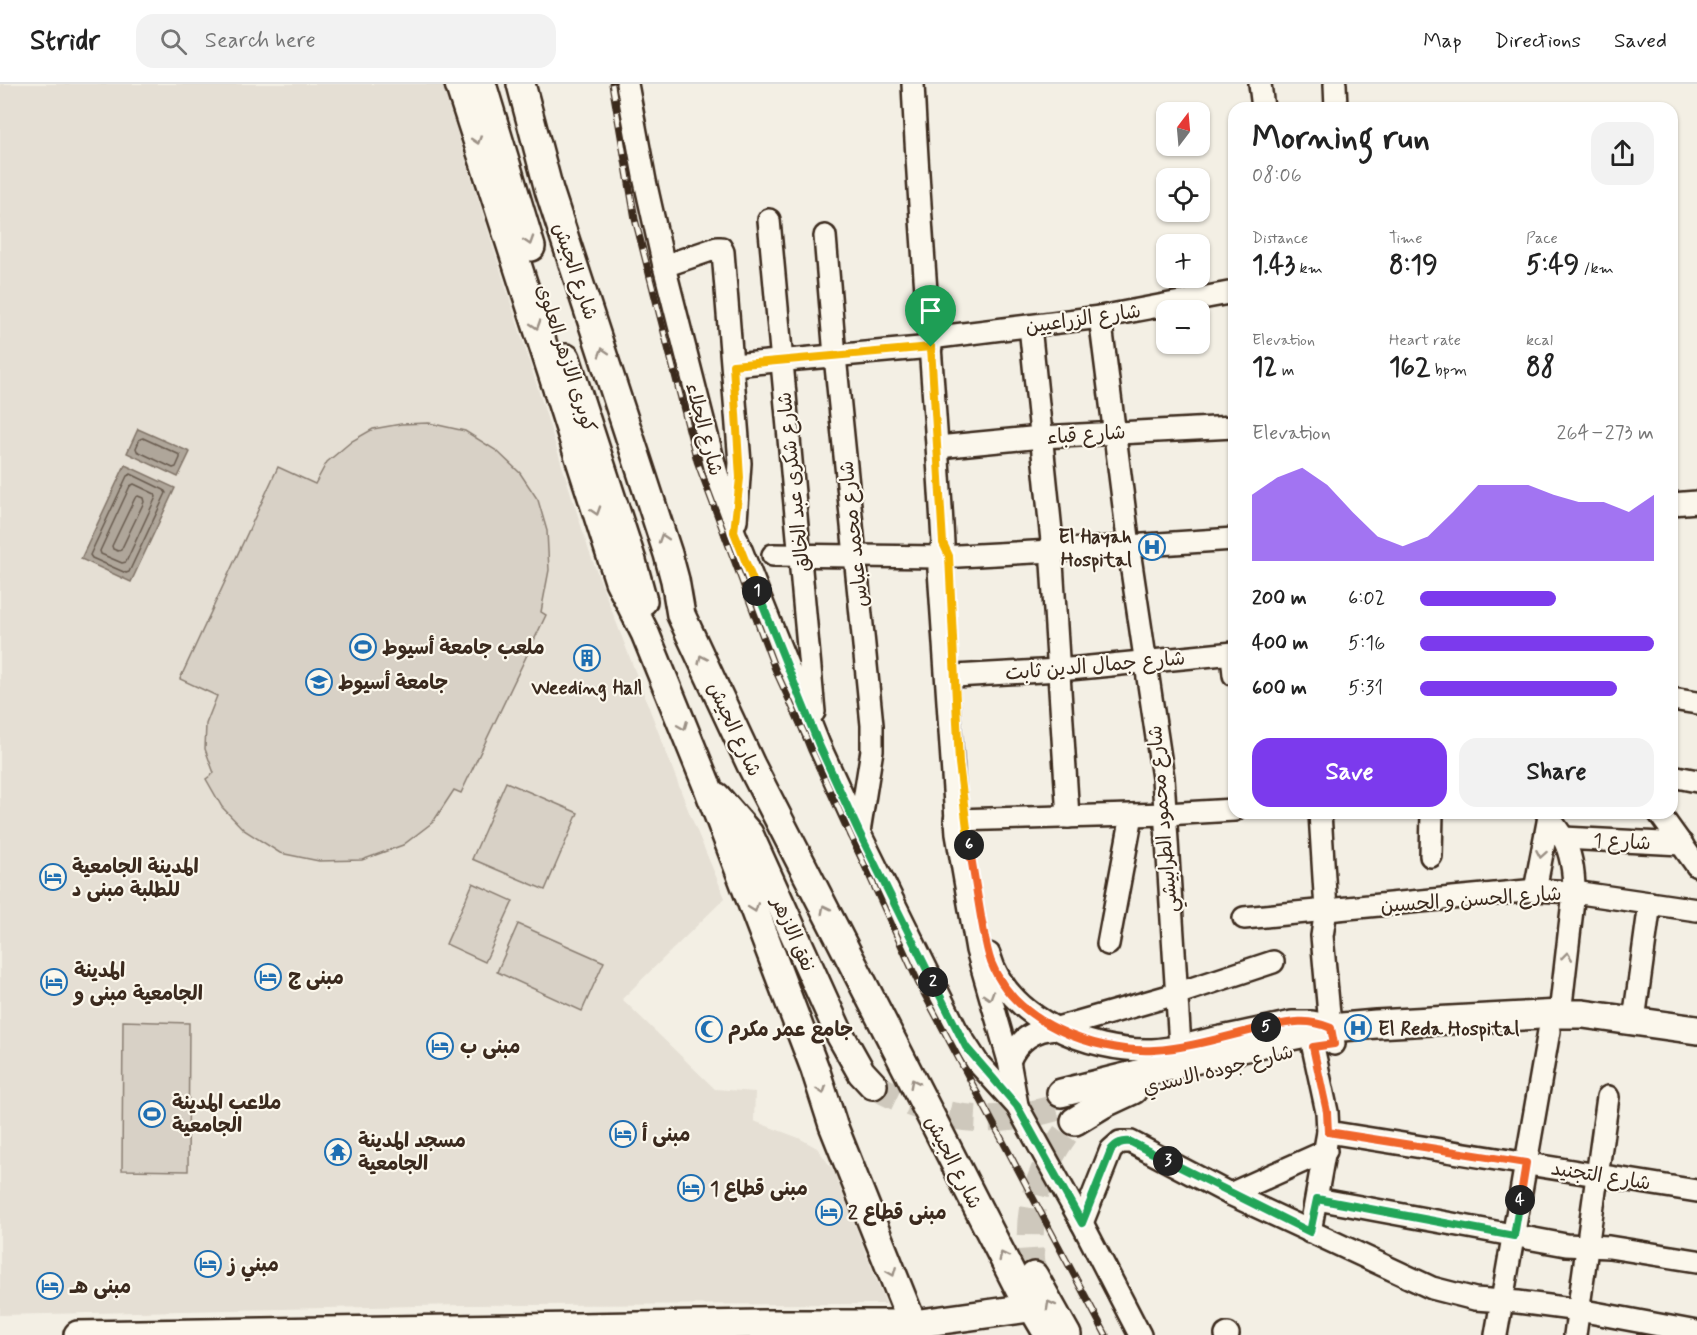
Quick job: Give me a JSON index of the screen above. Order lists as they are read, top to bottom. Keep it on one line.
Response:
{"streets":{"main road":["شارع الجيش","كوبرى الازهر العلوى","نفق الازهر","شارع جوده الاسدي"],"street":["شارع الزراعيين","شارع الجلاء","شارع قباء","شارع شكرى عبد الخالق","شارع محمد عباس","شارع جمال الدين ثابت","شارع محمود الطرابيشي","شارع 1","شارع الحسن و الحسين","شارع التجنيد"]},"crossings":[["شارع الجيش","كوبرى الازهر العلوى"],["شارع الجيش","نفق الازهر"],["شارع الزراعيين","شارع الجلاء"],["شارع الزراعيين","شارع شكرى عبد الخالق"],["شارع الزراعيين","شارع محمد عباس"],["شارع الزراعيين","شارع محمود الطرابيشي"],["شارع الجلاء","شارع قباء"],["شارع الجلاء","شارع شكرى عبد الخالق"],["شارع الجلاء","شارع محمد عباس"],["شارع الجلاء","شارع جمال الدين ثابت"],["شارع الجلاء","شارع جوده الاسدي"],["شارع قباء","شارع محمود الطرابيشي"],["شارع جمال الدين ثابت","شارع محمود الطرابيشي"],["شارع محمود الطرابيشي","شارع جوده الاسدي"]],"places":{"hospital":["El Hayah Hospital","El Reda Hospital"],"sports":["ملعب جامعة أسيوط","ملاعب المدينة الجامعية"],"building":["Weeding Hall"],"school or university":["جامعة أسيوط"],"hotel":["المدينة الجامعية للطلبة مبنى د","مبنى ج","المدينة الجامعية مبنى و","مبنى ب","مبنى أ","مبنى قطاع 1","مبنى قطاع 2","مبني ز","مبنى هـ"],"mosque":["جامع عمر مكرم"],"temple":["مسجد المدينة الجامعية"]},"north":"top","page":{"header":"Stridr","search":"Search here","nav":["Map","Directions","Saved"],"map_buttons":["+","−"],"heading":["Morning run","08:06"],"stats":[["Distance","1.43 km"],["Time","8:19"],["Pace","5:49 /km"],["Elevation","12 m"],["Heart rate","162 bpm"],["kcal","88"]],"chart":["Elevation","264–273 m"],"pins":["1","6","2","5","3","4"],"list":[{"name":"200 m","note":"6:02"},{"name":"400 m","note":"5:16"},{"name":"600 m","note":"5:31"}],"buttons":["Save","Share"]}}
